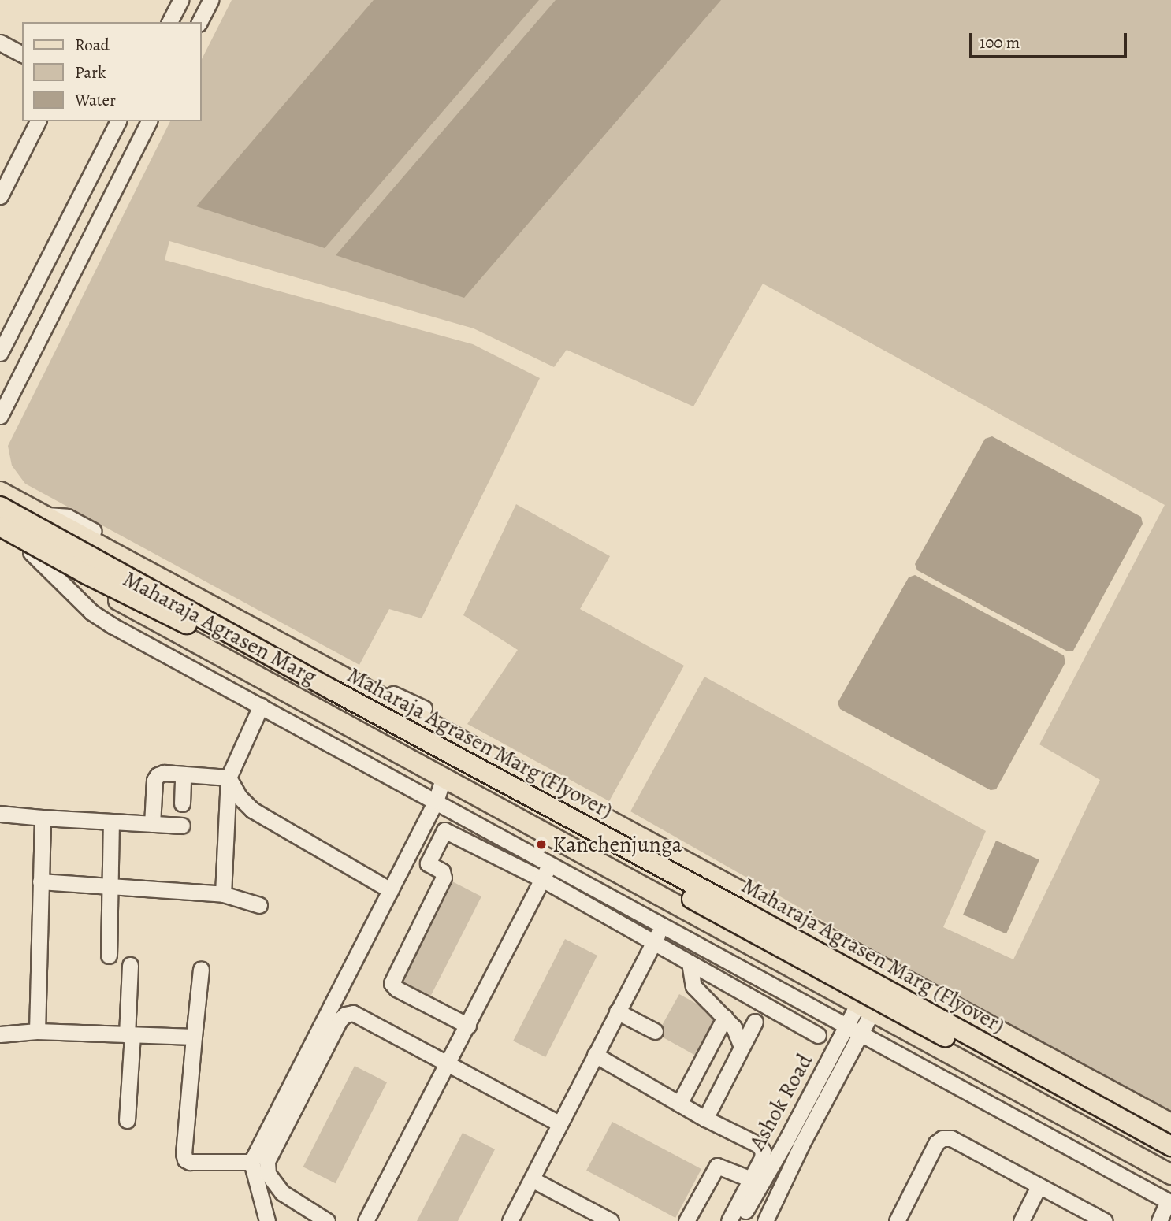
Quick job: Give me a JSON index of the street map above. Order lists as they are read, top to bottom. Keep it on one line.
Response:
{"streets":{"main road":["Maharaja Agrasen Marg","Maharaja Agrasen Marg (Flyover)"],"street":["Ashok Road"]},"crossings":[["Maharaja Agrasen Marg","Ashok Road"]],"places":["Kanchenjunga"],"legend":["Road","Park","Water"],"scale_bar":"100 m"}
